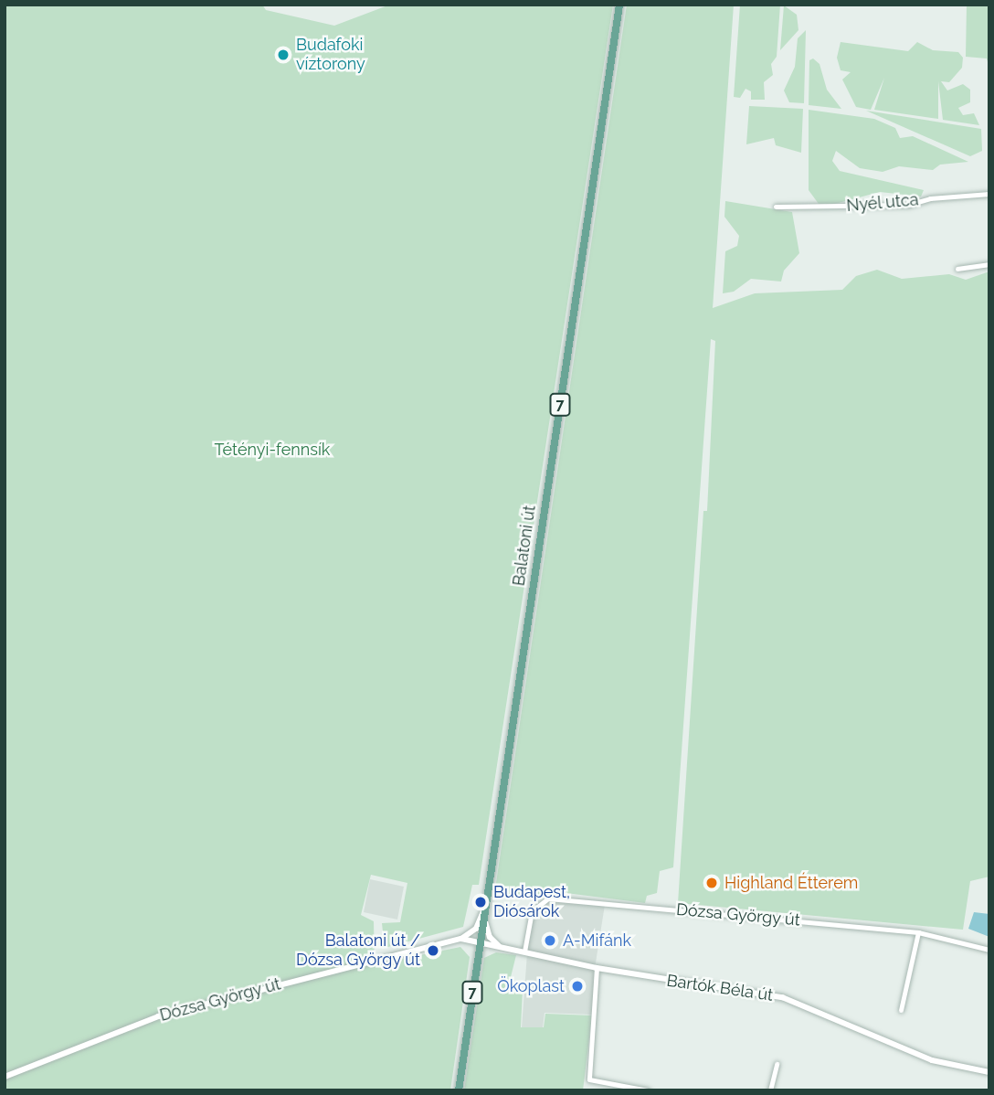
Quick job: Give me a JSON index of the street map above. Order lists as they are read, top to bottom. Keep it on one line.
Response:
{"streets":{"main road":["7","Balatoni út"],"street":["Nyél utca","Dózsa György út","Bartók Béla út"]},"crossings":[["Balatoni út","Dózsa György út"],["Balatoni út","Bartók Béla út"],["Dózsa György út","Bartók Béla út"]],"parks":["Tétényi-fennsík"],"places":["Budafoki víztorony","Highland Étterem","Budapest, Diósárok","A-Mifánk","Balatoni út / Dózsa György út","Ökoplast"]}
